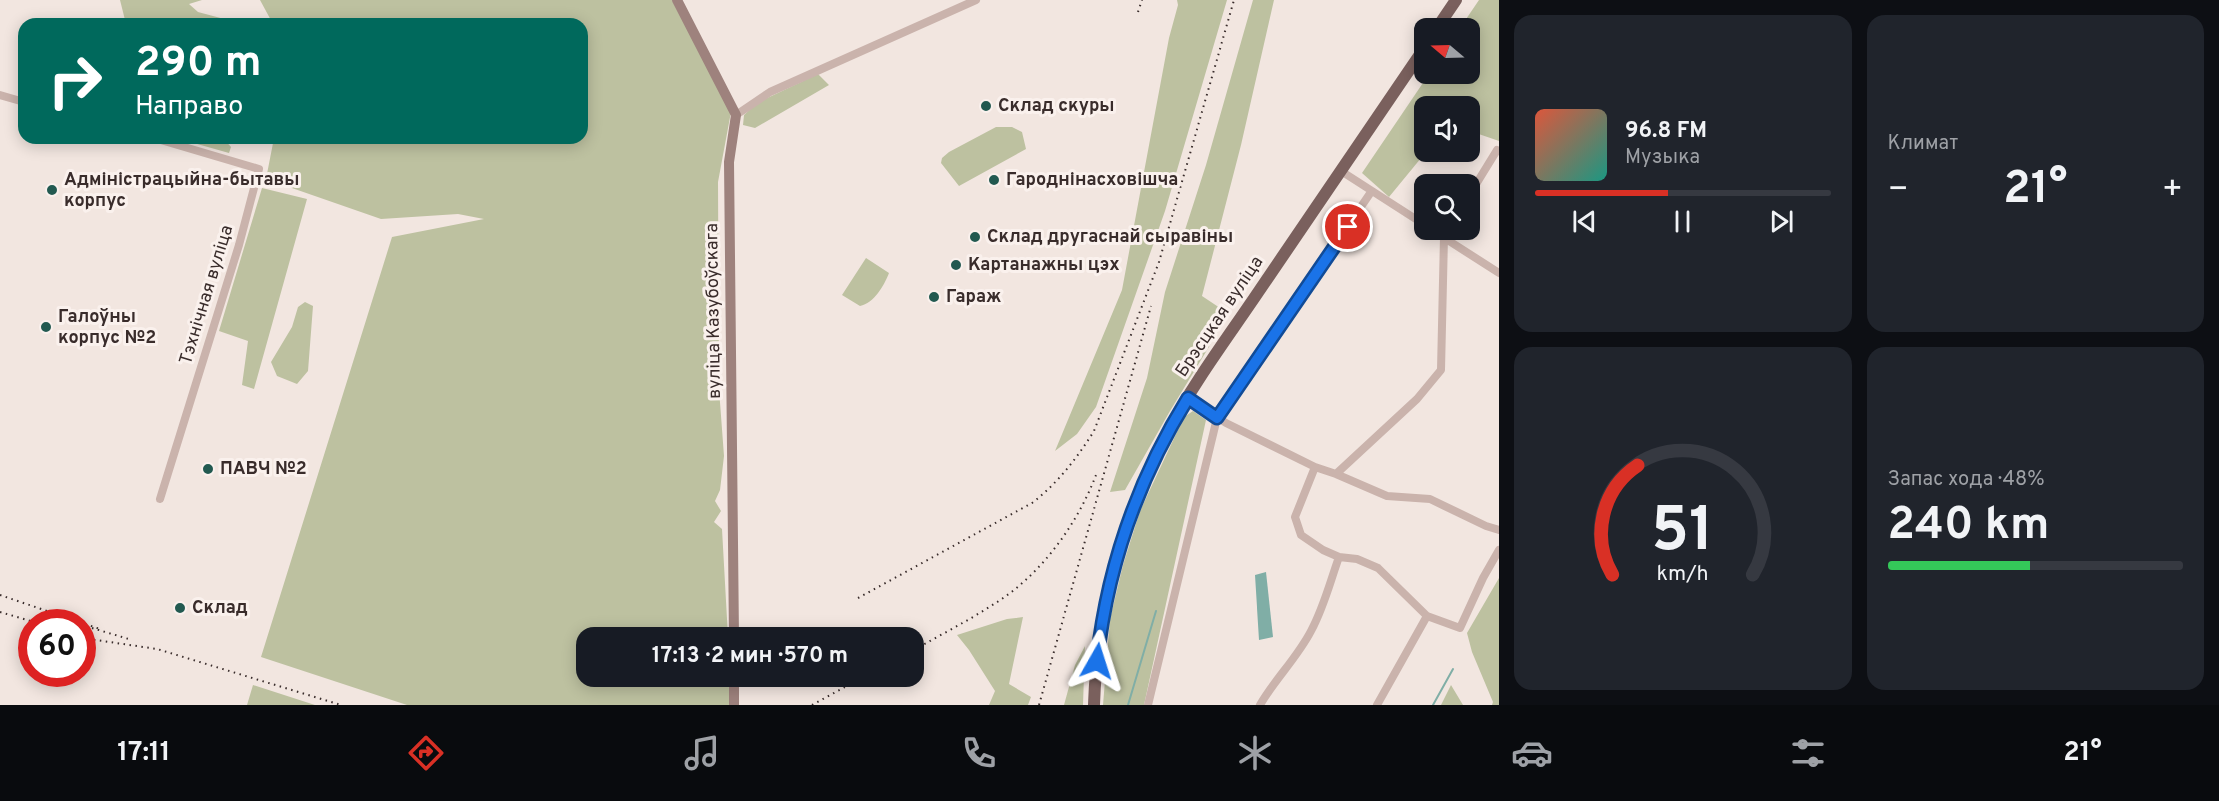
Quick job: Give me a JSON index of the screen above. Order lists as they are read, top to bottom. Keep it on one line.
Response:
{"streets":{"main road":["Брэсцкая вуліца"],"street":["Тэхнічная вуліца","вуліца Казубоўскага"]},"places":["Склад скуры","Гароднінасховішча","Адміністрацыйна-бытавы корпус","Склад другаснай сыравіны","Картанажны цэх","Гараж","Галоўны корпус №2","ПАВЧ №2","Склад"],"north":"left","page":{"tile":["Климат",["Запас хода · 48%","240 km"]],"turn":["290 m","Направо"],"song":["96.8 FM","Музыка"],"heat":["−","21°","+"],"limit":"60","trip":"17:13 · 2 мин · 570 m","tabs":["17:11","21°"],"gauge":["51","km/h"]}}
